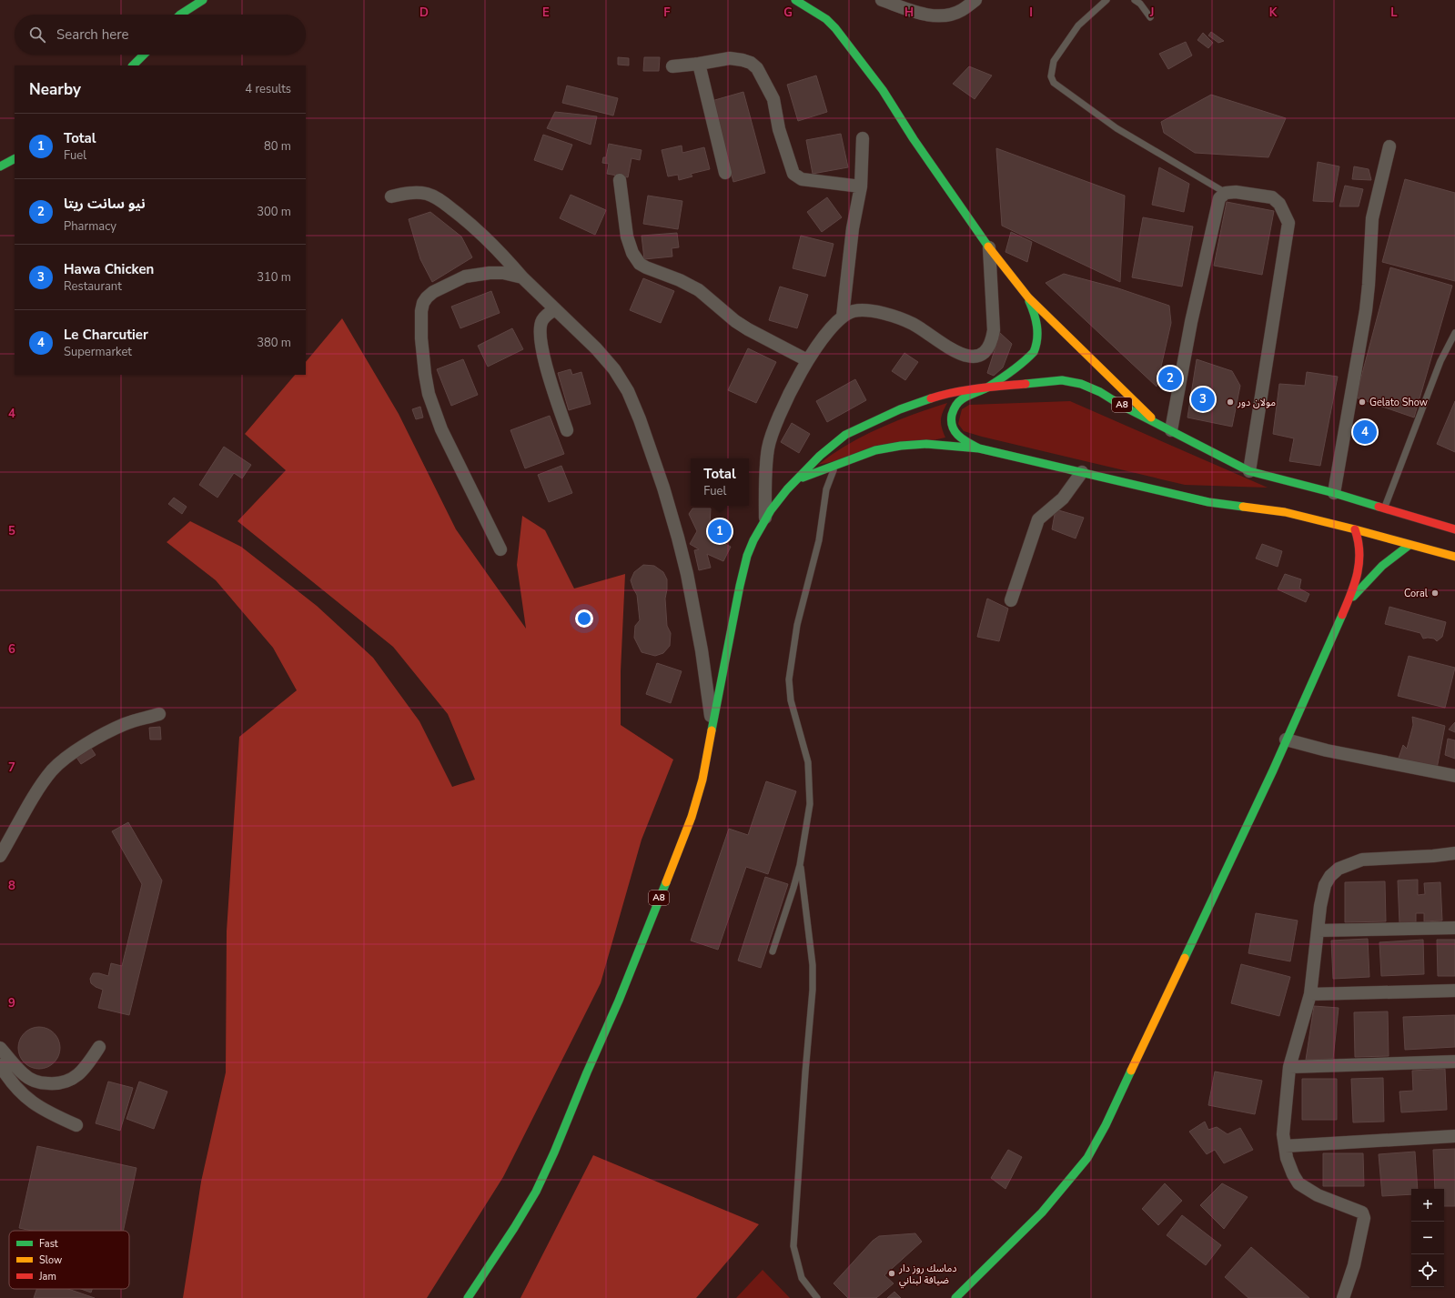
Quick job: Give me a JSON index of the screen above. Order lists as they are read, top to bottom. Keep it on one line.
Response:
{"streets":{"main road":["A8"]},"places":["مولان دور","Gelato Show","Coral","دماسك روز دار ضيافة لبناني"],"legend":["Fast","Slow","Jam"],"page":{"search":"Search here","heading":["Nearby","4 results"],"list":[{"mark":"1","name":"Total","note":"Fuel","value":"80 m"},{"mark":"2","name":"نيو سانت ريتا","note":"Pharmacy","value":"300 m"},{"mark":"3","name":"Hawa Chicken","note":"Restaurant","value":"310 m"},{"mark":"4","name":"Le Charcutier","note":"Supermarket","value":"380 m"}],"pins":["2","3","4","1"],"popup":["Total","Fuel"],"map_buttons":["+","−"]},"grid":{"columns":["D","E","F","G","H","I","J","K","L"],"rows":["4","5","6","7","8","9"]}}
